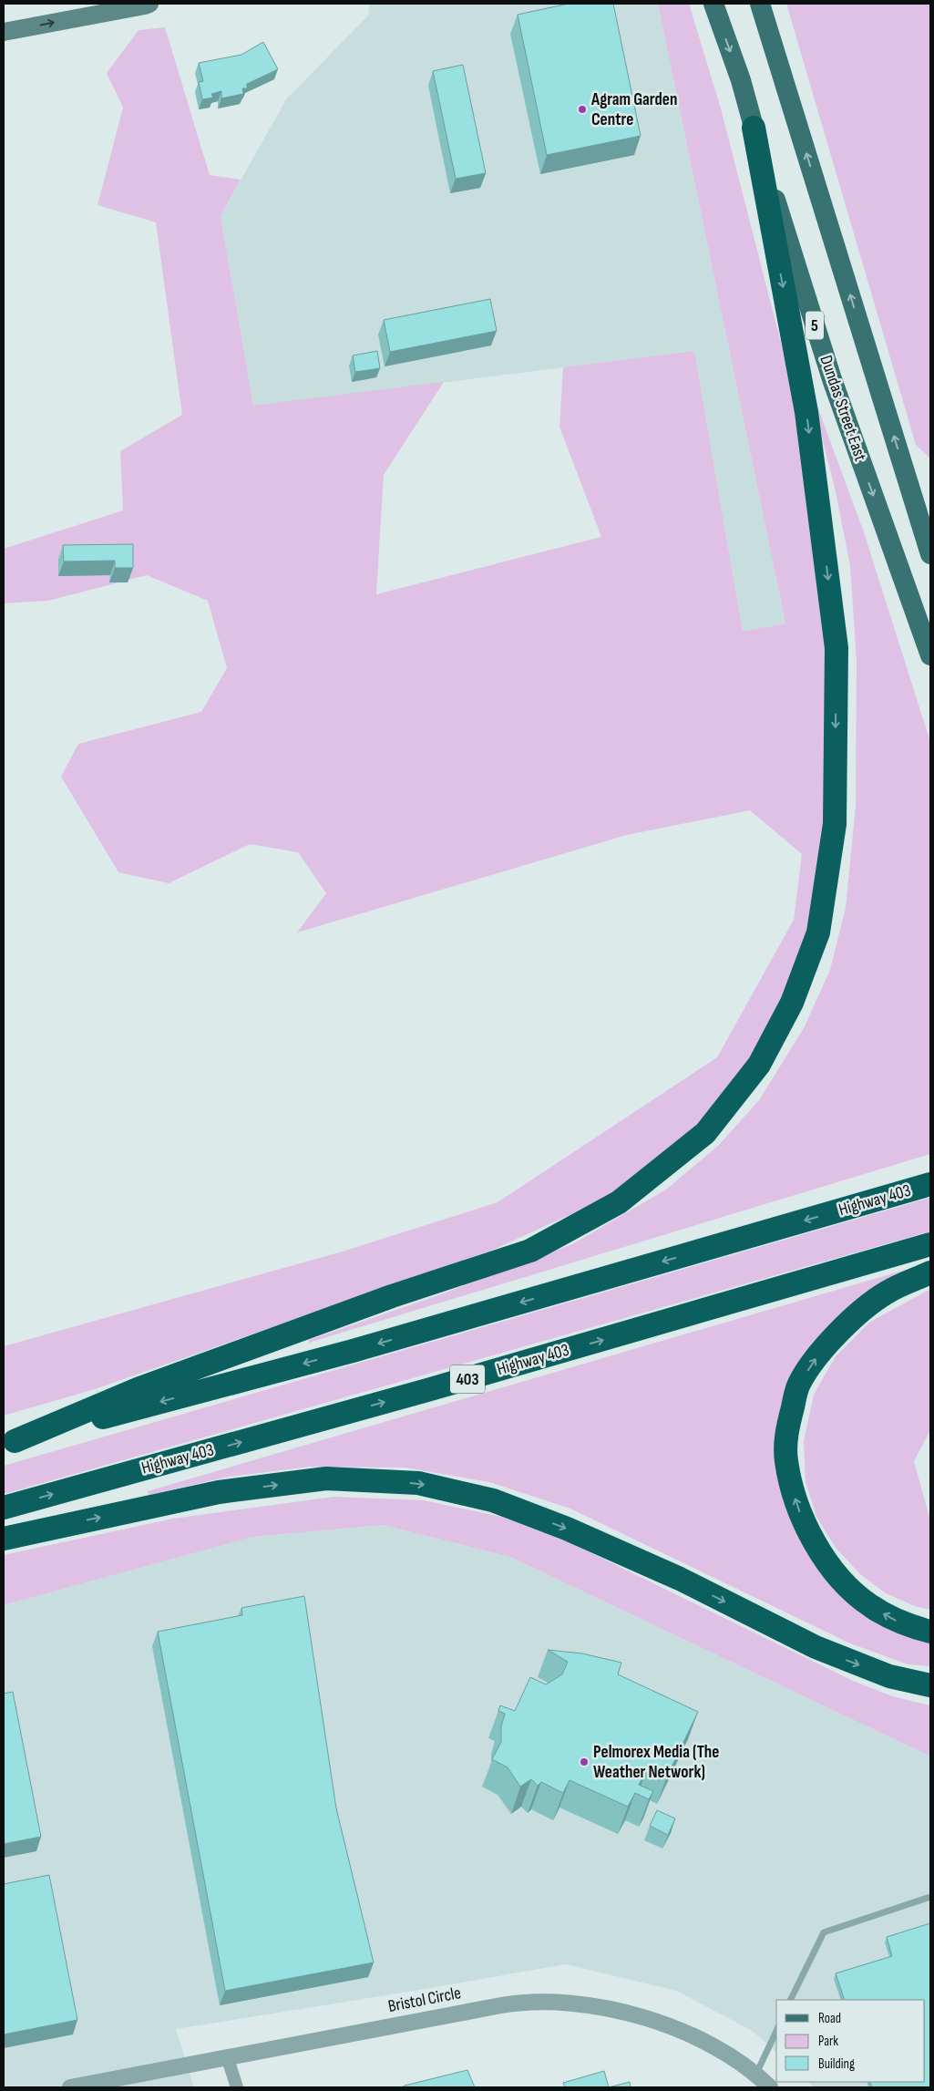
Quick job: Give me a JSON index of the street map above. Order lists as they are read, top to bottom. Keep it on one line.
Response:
{"streets":{"highway":["Highway 403","403"],"main road":["5","Dundas Street East"],"street":["Bristol Circle"]},"places":["Agram Garden Centre","Pelmorex Media (The Weather Network)"],"legend":["Road","Park","Building"]}
